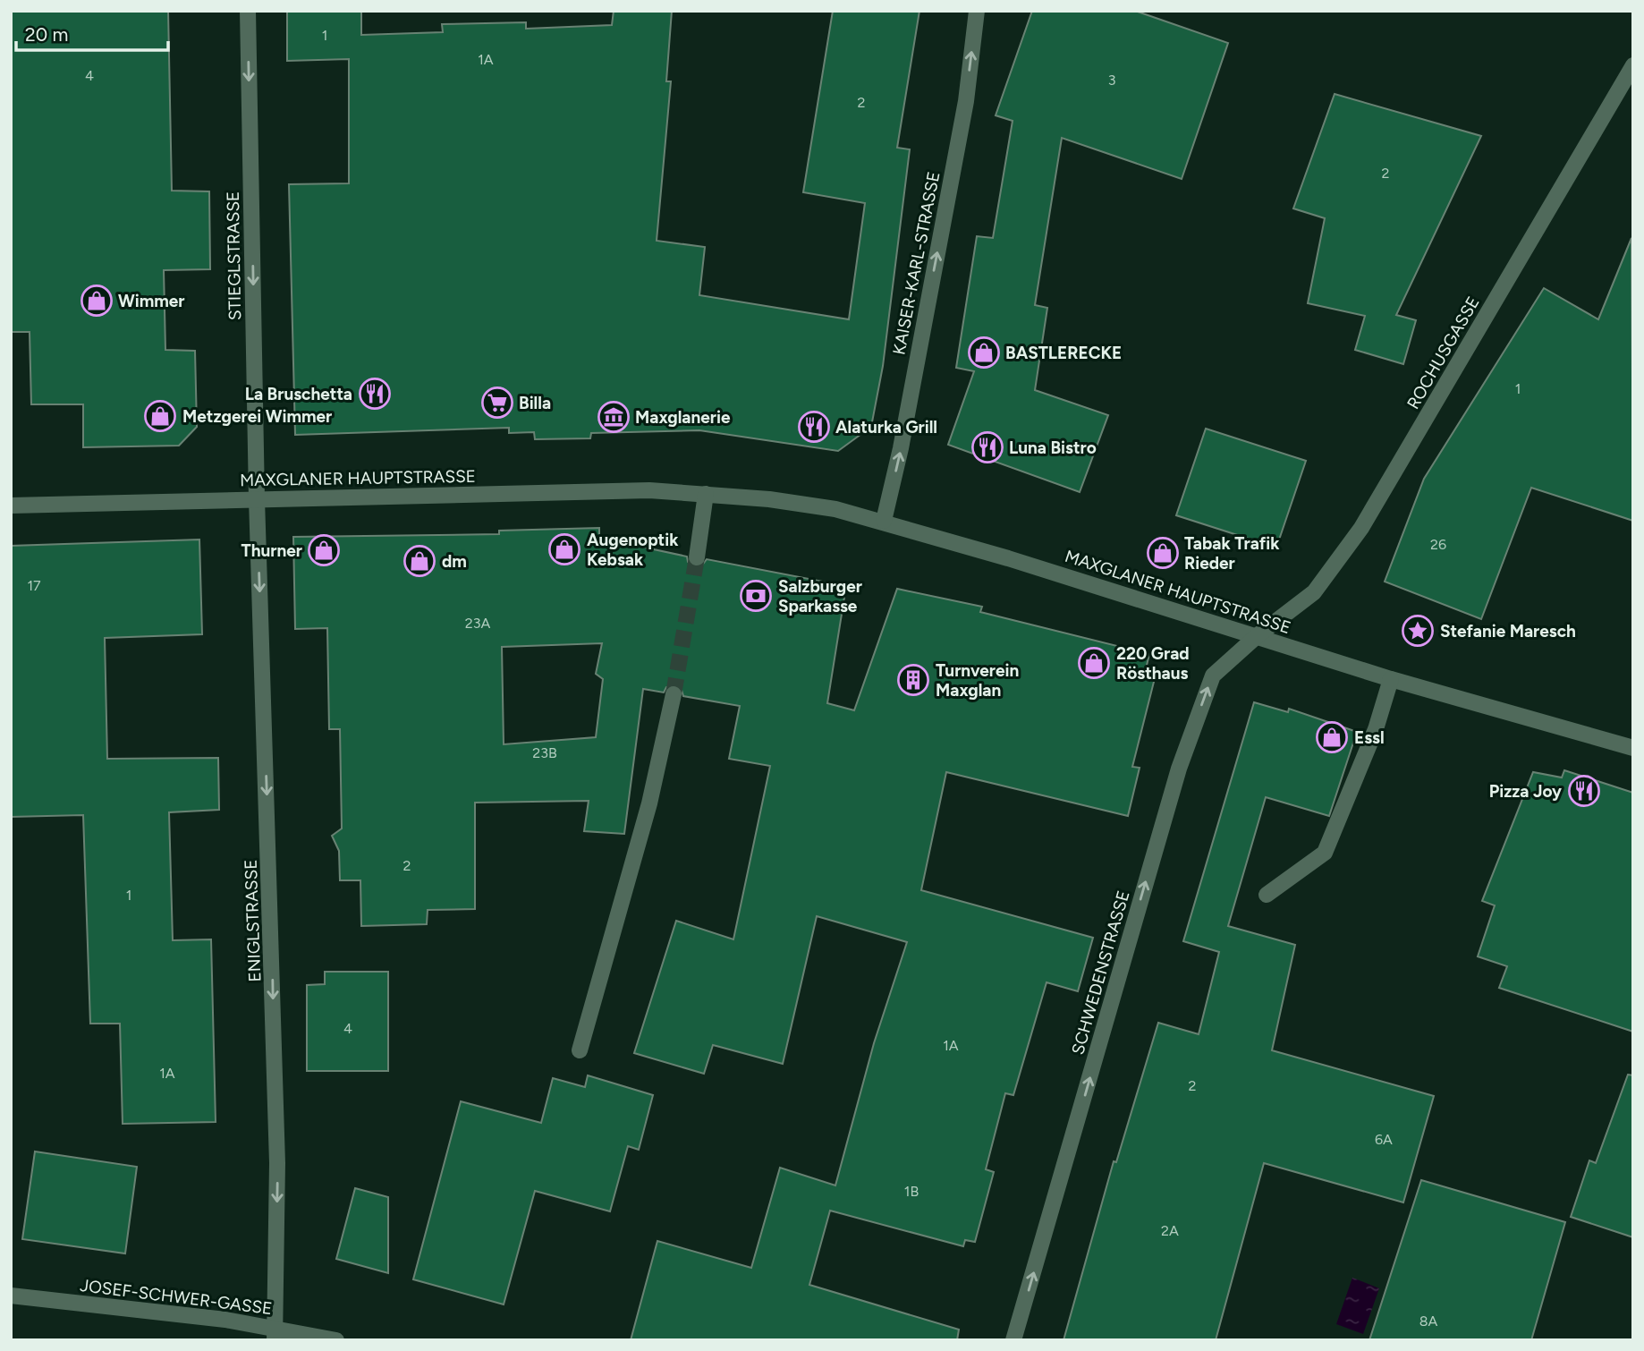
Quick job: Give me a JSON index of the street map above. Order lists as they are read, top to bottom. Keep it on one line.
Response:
{"streets":{"street":["STIEGLSTRASSE","KAISER-KARL-STRASSE","ROCHUSGASSE","MAXGLANER HAUPTSTRASSE","ENIGLSTRASSE","SCHWEDENSTRASSE","JOSEF-SCHWER-GASSE"]},"crossings":[["STIEGLSTRASSE","MAXGLANER HAUPTSTRASSE"],["STIEGLSTRASSE","ENIGLSTRASSE"],["KAISER-KARL-STRASSE","MAXGLANER HAUPTSTRASSE"],["ROCHUSGASSE","MAXGLANER HAUPTSTRASSE"],["ROCHUSGASSE","SCHWEDENSTRASSE"],["MAXGLANER HAUPTSTRASSE","ENIGLSTRASSE"],["MAXGLANER HAUPTSTRASSE","SCHWEDENSTRASSE"],["ENIGLSTRASSE","JOSEF-SCHWER-GASSE"]],"one_way":["STIEGLSTRASSE","KAISER-KARL-STRASSE","ENIGLSTRASSE","SCHWEDENSTRASSE"],"places":{"shop":["Wimmer","BASTLERECKE","Metzgerei Wimmer","Augenoptik Kebsak","Thurner","Tabak Trafik Rieder","dm","220 Grad Rösthaus","Essl"],"restaurant":["La Bruschetta","Alaturka Grill","Luna Bistro","Pizza Joy"],"supermarket":["Billa"],"museum":["Maxglanerie"],"bank":["Salzburger Sparkasse"],"place":["Stefanie Maresch"],"building":["Turnverein Maxglan"]},"house_numbers":["1","1A","4","3","2","2","1","26","17","23A","23B","2","1","4","1A","1A","2","6A","1B","2A","8A"],"scale_bar":"20 m"}
